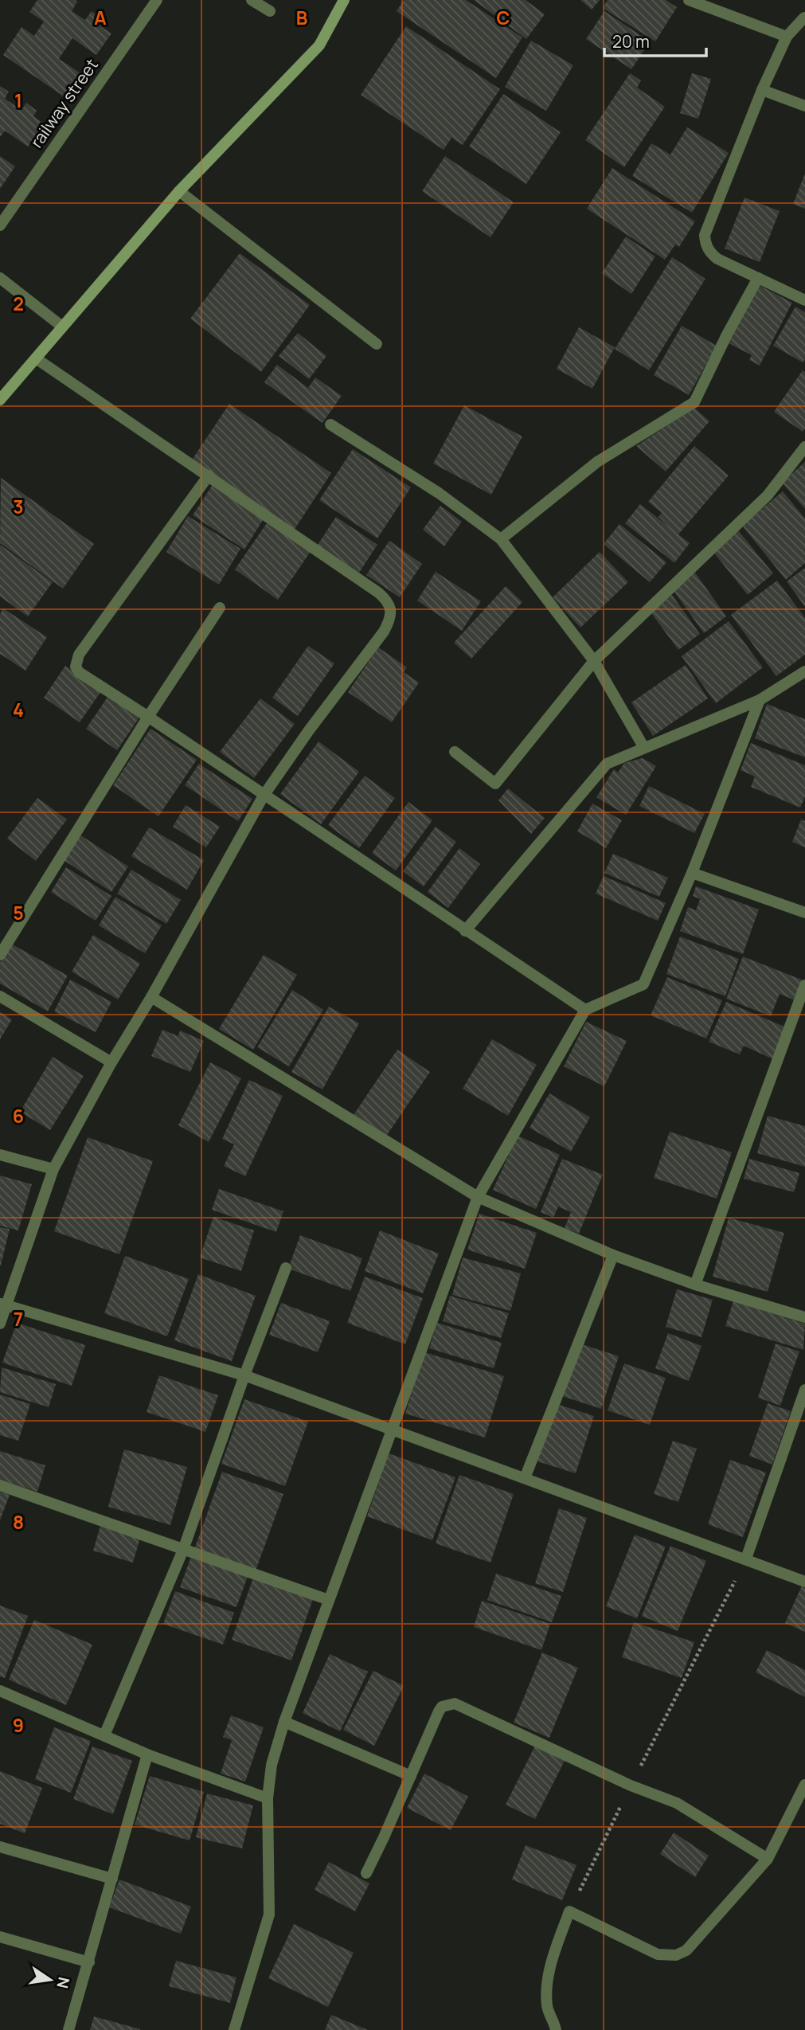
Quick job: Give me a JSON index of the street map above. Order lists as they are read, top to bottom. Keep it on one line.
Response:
{"streets":{"street":["railway street"]},"scale_bar":"20 m","north":"right","grid":{"columns":["A","B","C"],"rows":["1","2","3","4","5","6","7","8","9"]}}
